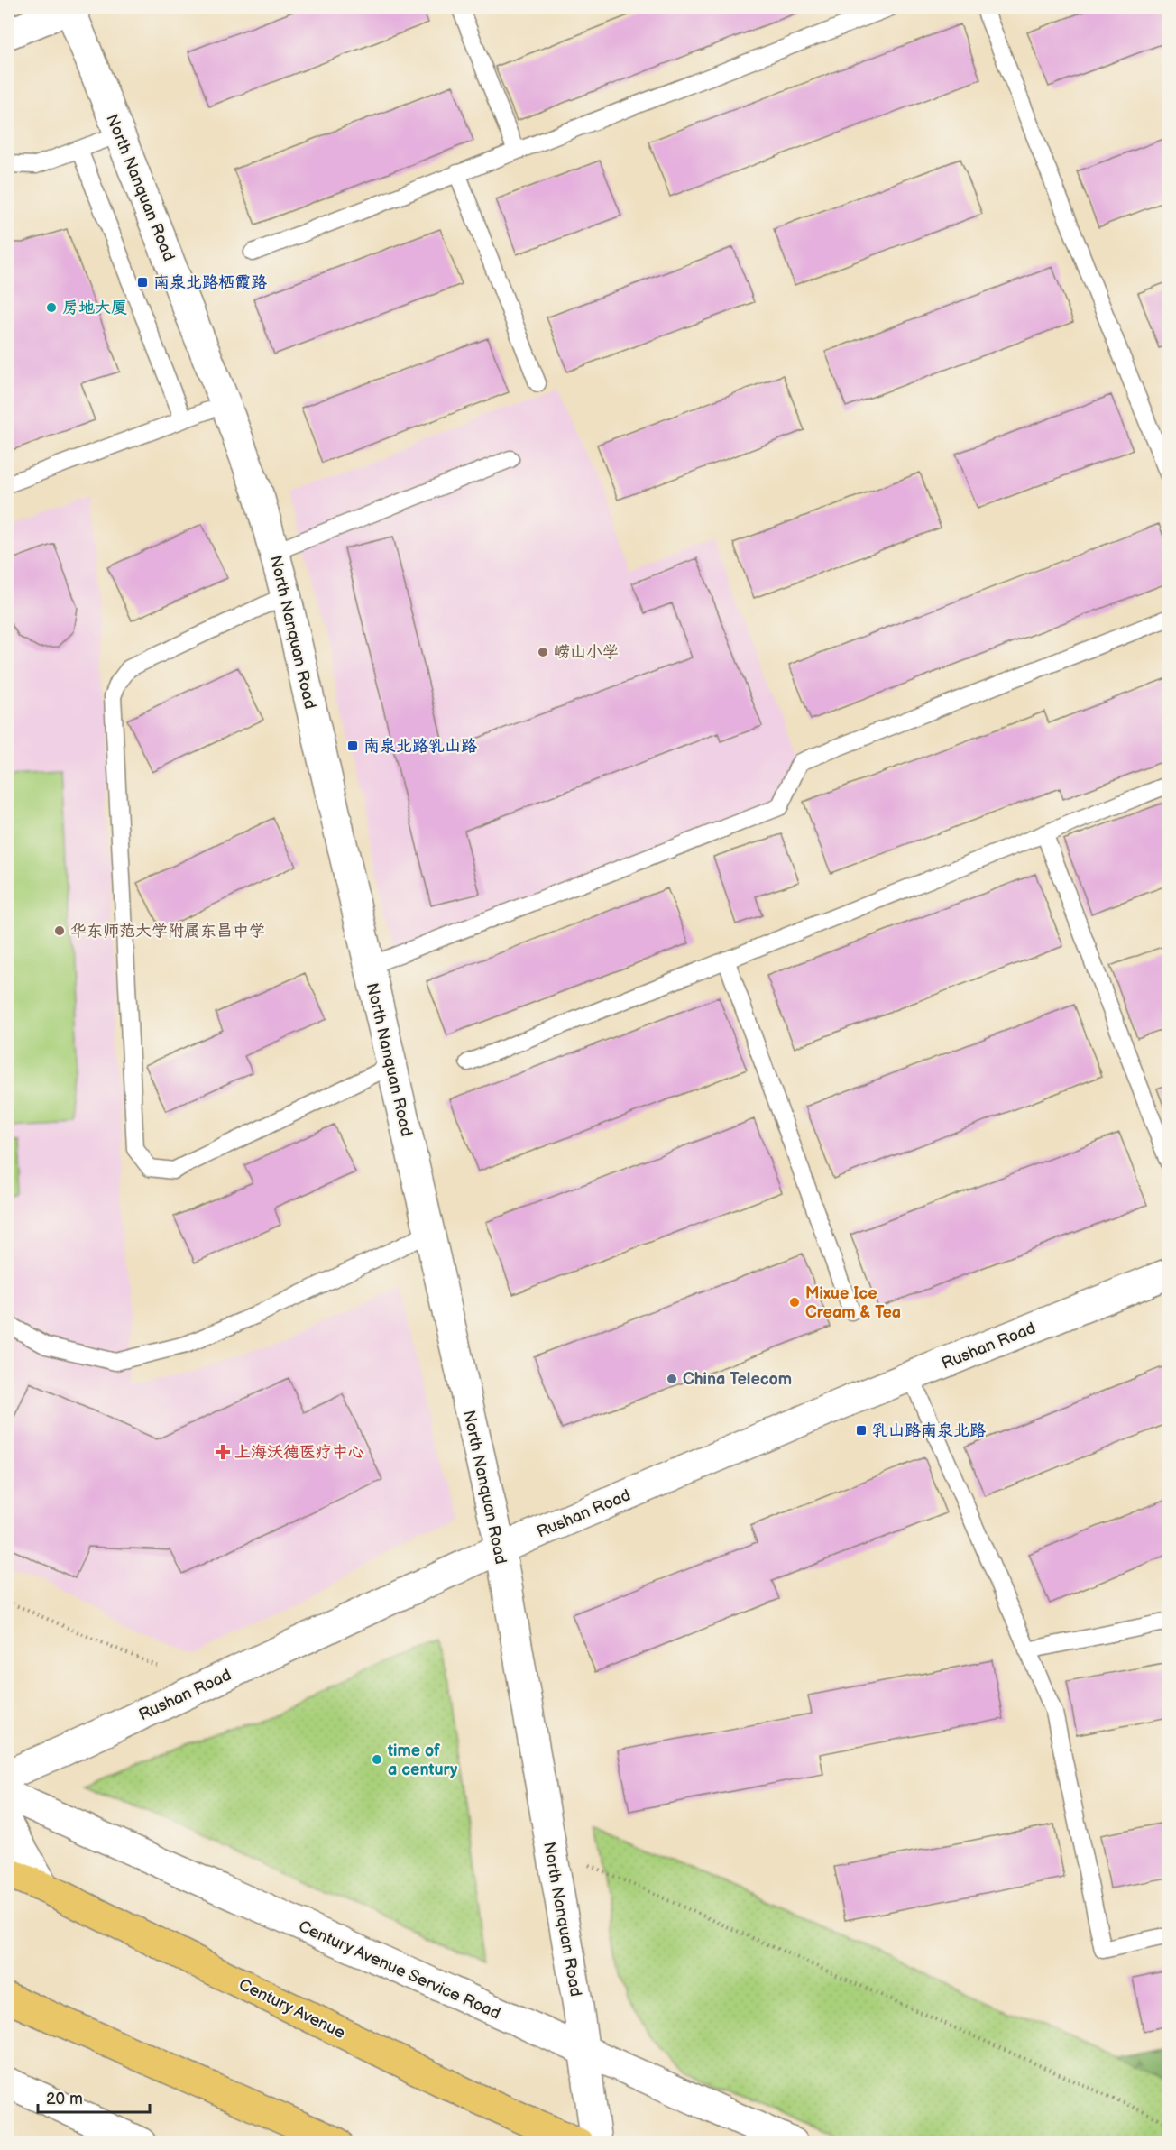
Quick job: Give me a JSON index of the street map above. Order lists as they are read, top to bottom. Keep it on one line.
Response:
{"streets":{"main road":["Century Avenue"],"street":["North Nanquan Road","Rushan Road","Century Avenue Service Road"]},"crossings":[["North Nanquan Road","Rushan Road"],["North Nanquan Road","Century Avenue Service Road"]],"places":{"transit":["南泉北路栖霞路","南泉北路乳山路","乳山路南泉北路"],"other":["房地大厦","崂山小学","华东师范大学附属东昌中学","Mixue Ice Cream & Tea","China Telecom","time of a century"],"health":["上海沃德医疗中心"]},"scale_bar":"20 m"}
